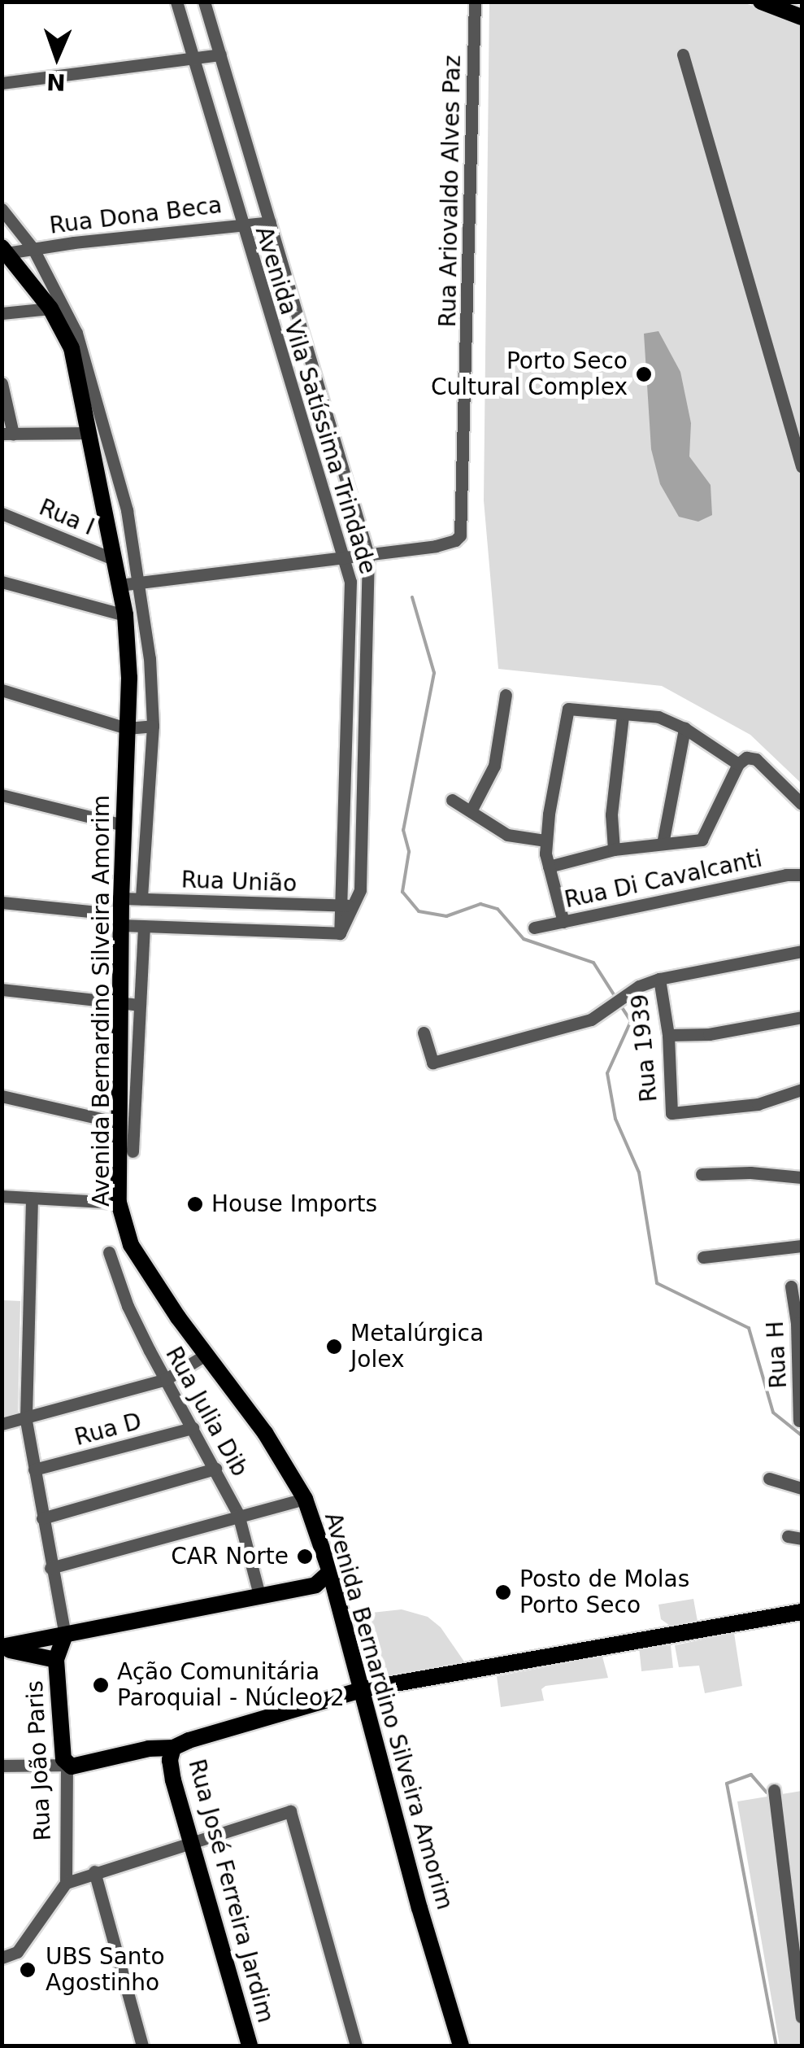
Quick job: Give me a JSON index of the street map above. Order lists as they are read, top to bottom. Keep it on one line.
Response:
{"streets":{"main road":["Avenida Bernardino Silveira Amorim","Rua João Paris","Rua José Ferreira Jardim"],"street":["Rua Ariovaldo Alves Paz","Rua Dona Beca","Avenida Vila Satíssima Trindade","Rua I","Rua Di Cavalcanti","Rua União","Rua 1939","Rua H","Rua Julia Dib","Rua D"]},"crossings":[["Rua Ariovaldo Alves Paz","Avenida Vila Satíssima Trindade"],["Rua Dona Beca","Avenida Vila Satíssima Trindade"],["Rua Dona Beca","Avenida Bernardino Silveira Amorim"],["Avenida Vila Satíssima Trindade","Rua União"],["Rua I","Avenida Bernardino Silveira Amorim"],["Rua União","Avenida Bernardino Silveira Amorim"],["Rua Julia Dib","Rua D"]],"places":["Porto Seco Cultural Complex","House Imports","Metalúrgica Jolex","CAR Norte","Posto de Molas Porto Seco","Ação Comunitária Paroquial - Núcleo 2","UBS Santo Agostinho"],"north":"bottom"}
